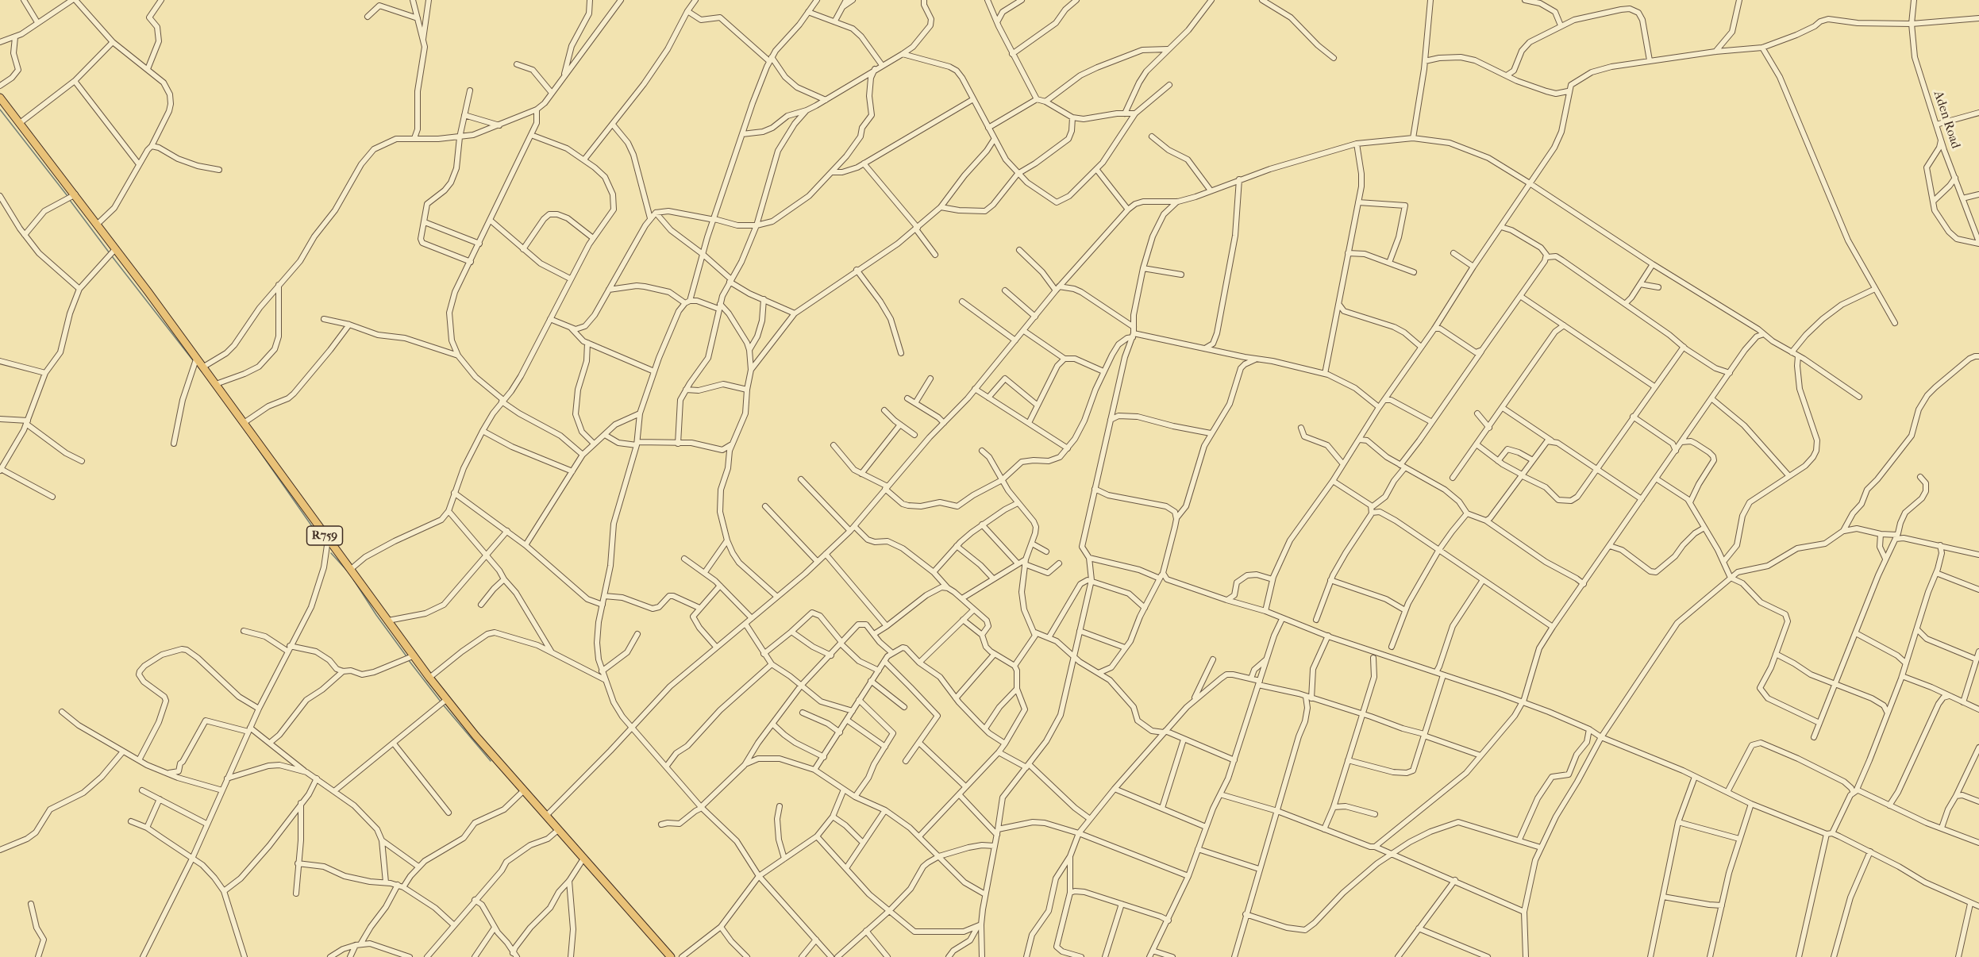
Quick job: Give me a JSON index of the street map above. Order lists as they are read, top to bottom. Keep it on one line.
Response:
{"streets":{"main road":["R759"],"street":["Aden Road"]}}
